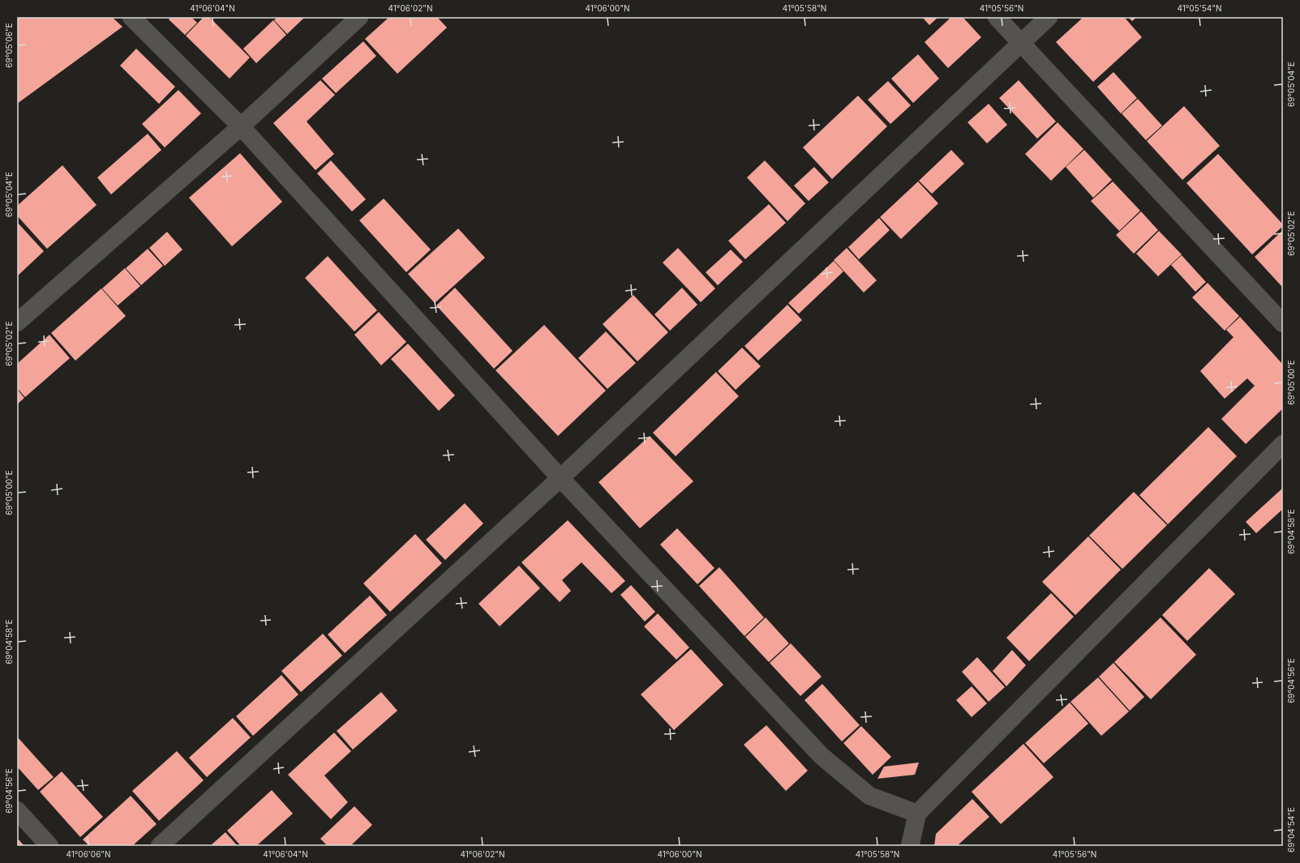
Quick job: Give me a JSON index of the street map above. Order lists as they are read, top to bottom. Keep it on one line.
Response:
{"coordinates":["41°06'04\"N","41°06'02\"N","41°06'00\"N","41°05'58\"N","41°05'56\"N","41°05'54\"N","69°05'06\"E","69°05'04\"E","69°05'02\"E","69°05'00\"E","69°04'58\"E","69°04'56\"E","69°04'54\"E","41°06'06\"N"]}
